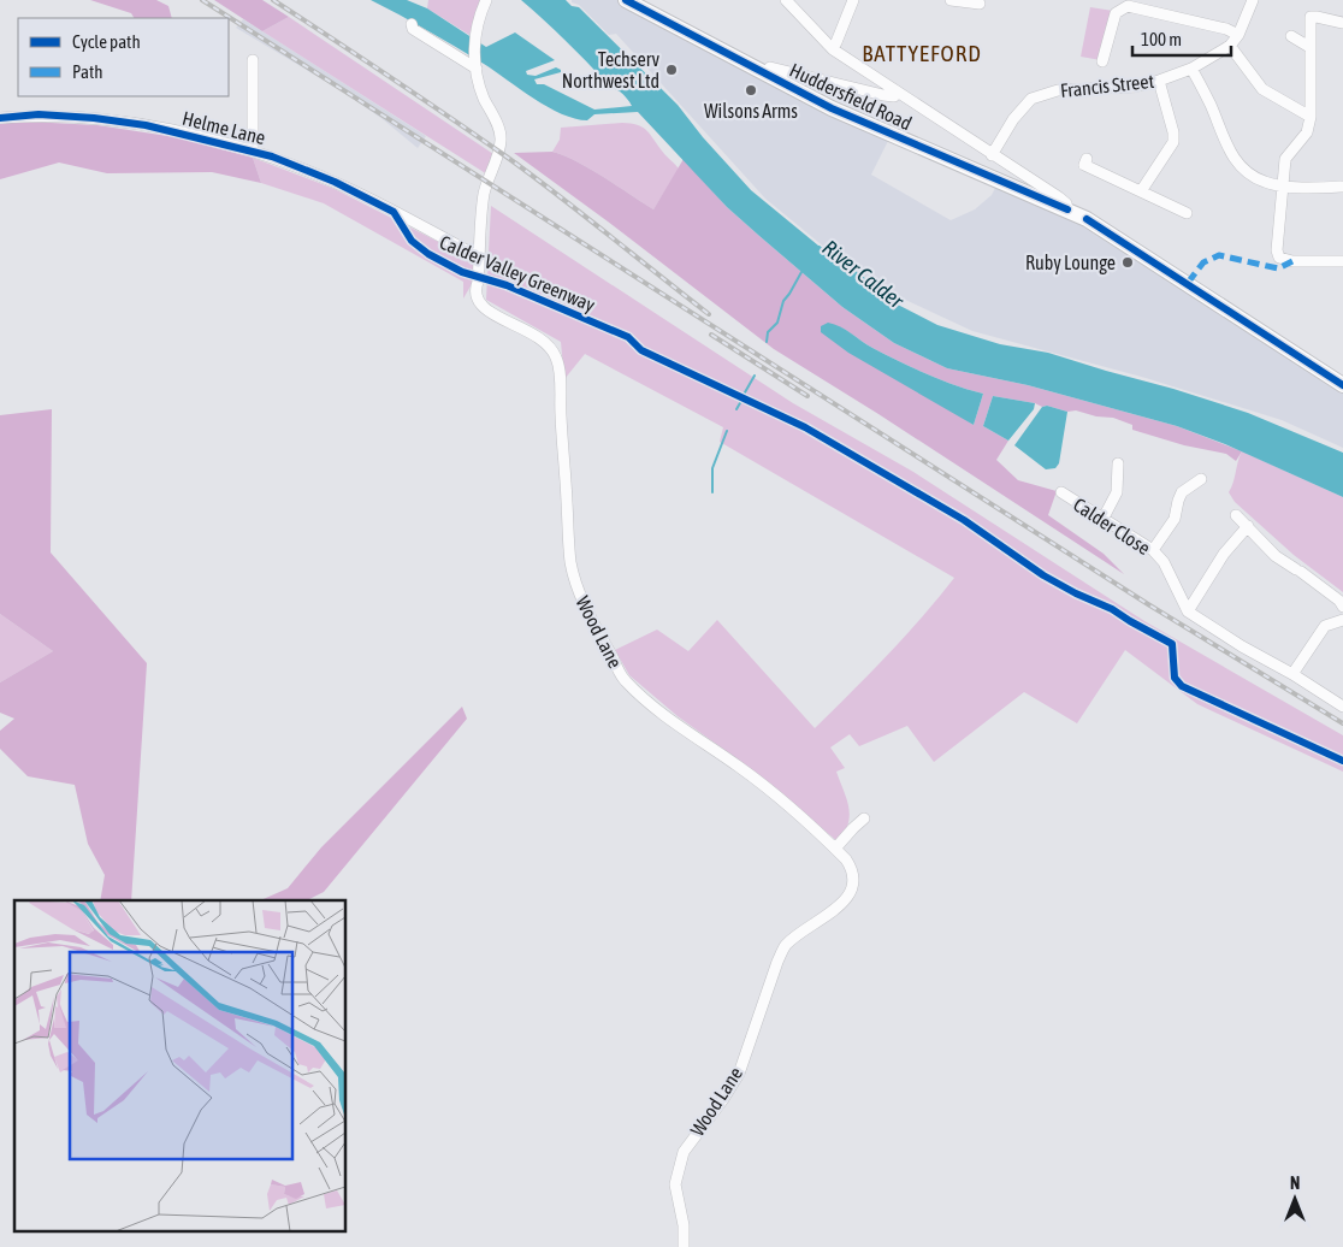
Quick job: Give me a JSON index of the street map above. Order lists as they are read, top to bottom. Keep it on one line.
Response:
{"streets":{"highway":["Huddersfield Road"],"street":["Francis Street","Helme Lane","Calder Close","Wood Lane"],"cycle path":["Calder Valley Greenway"]},"crossings":[["Helme Lane","Wood Lane"]],"districts":["BATTYEFORD"],"water":["River Calder"],"places":["Techserv Northwest Ltd","Wilsons Arms","Ruby Lounge"],"legend":["Cycle path","Path"],"scale_bar":"100 m","north":"top"}
